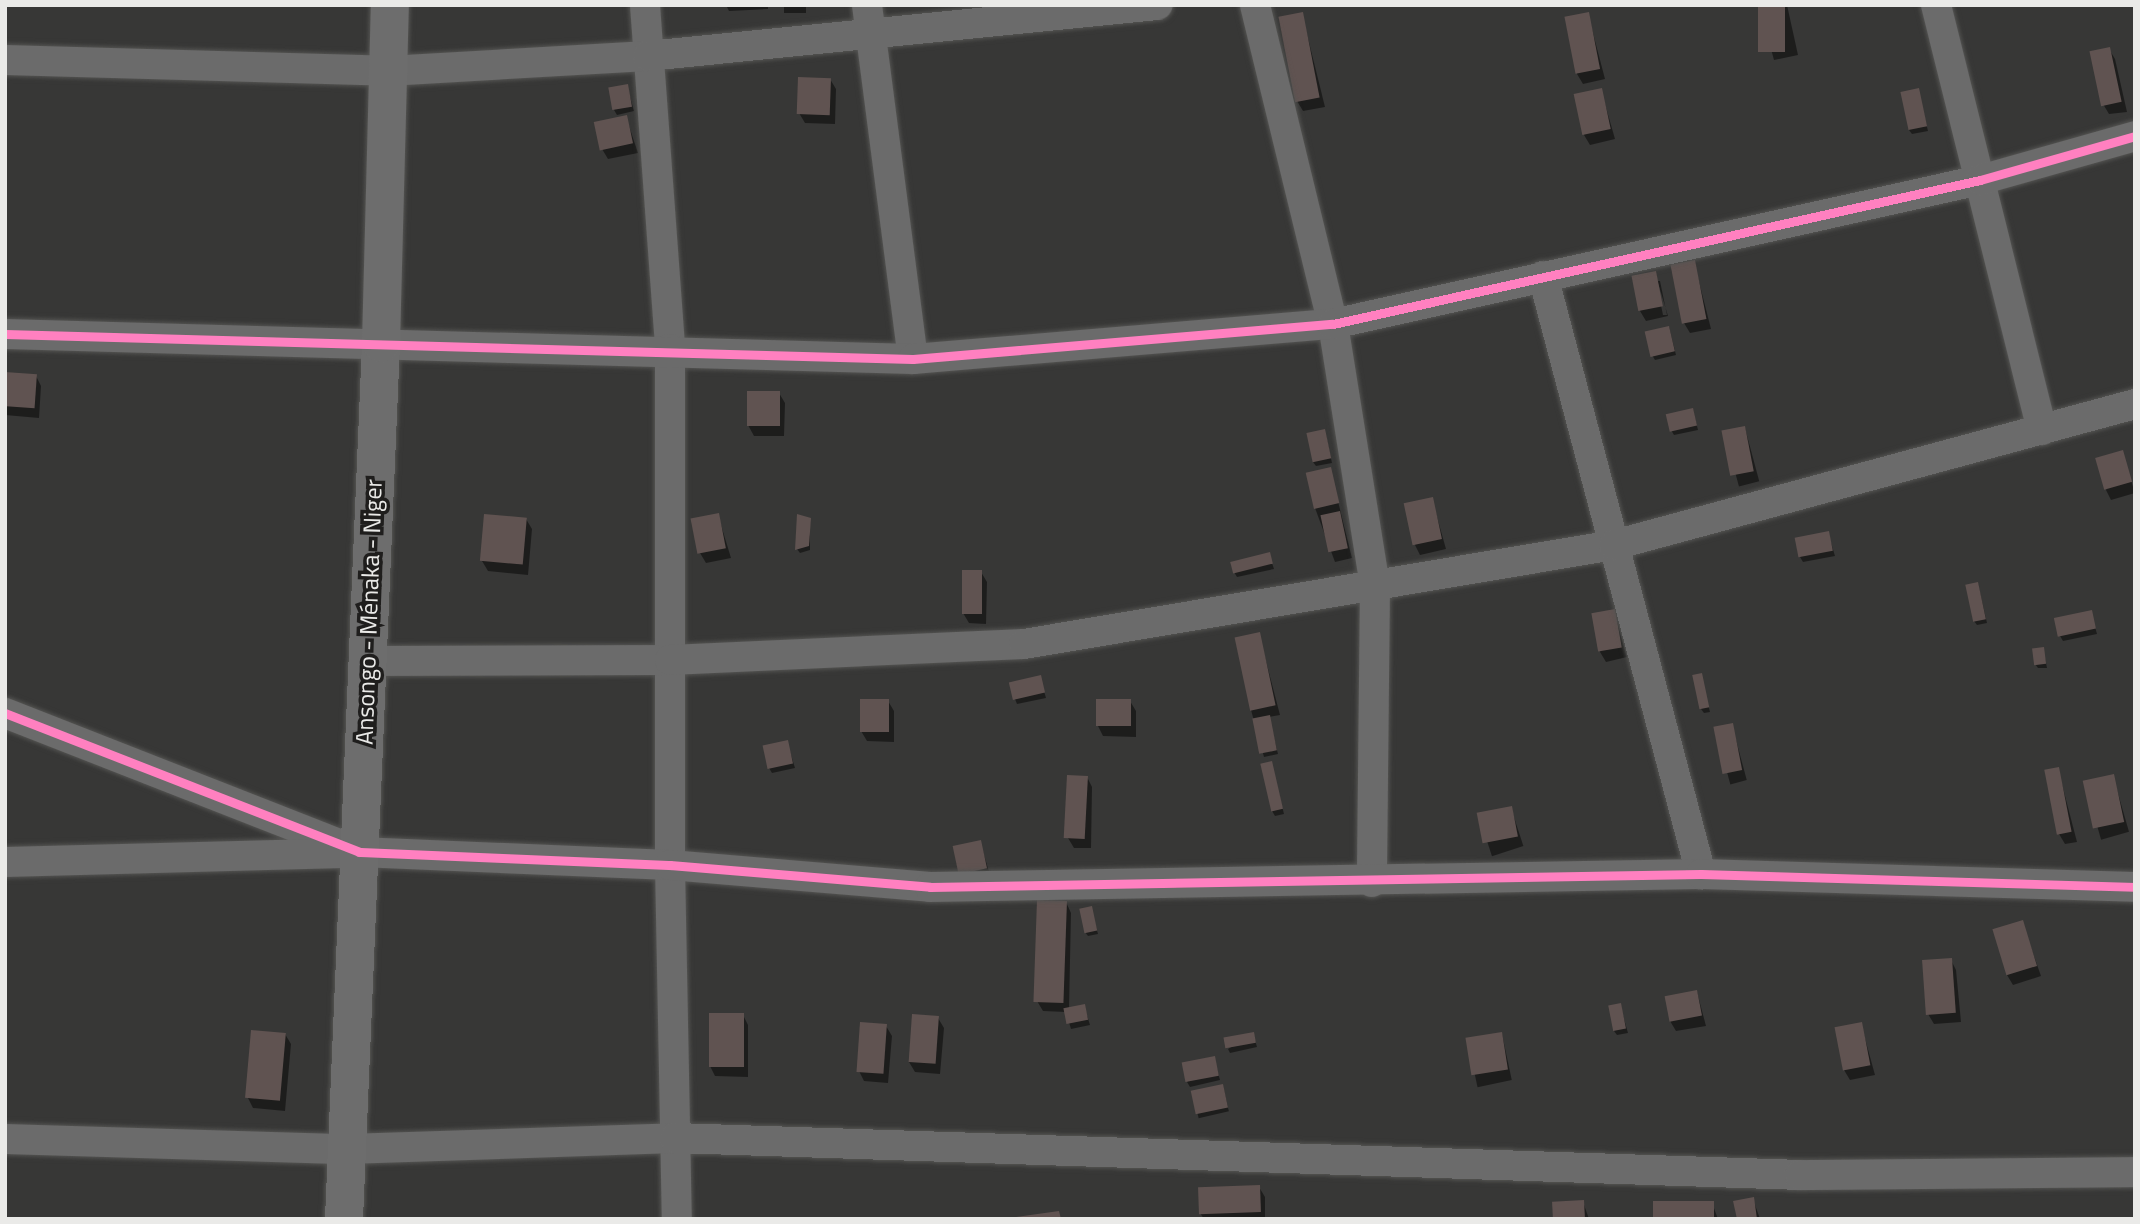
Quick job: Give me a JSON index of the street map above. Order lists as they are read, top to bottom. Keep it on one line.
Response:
{"streets":{"main road":["Ansongo - Ménaka - Niger"]}}
